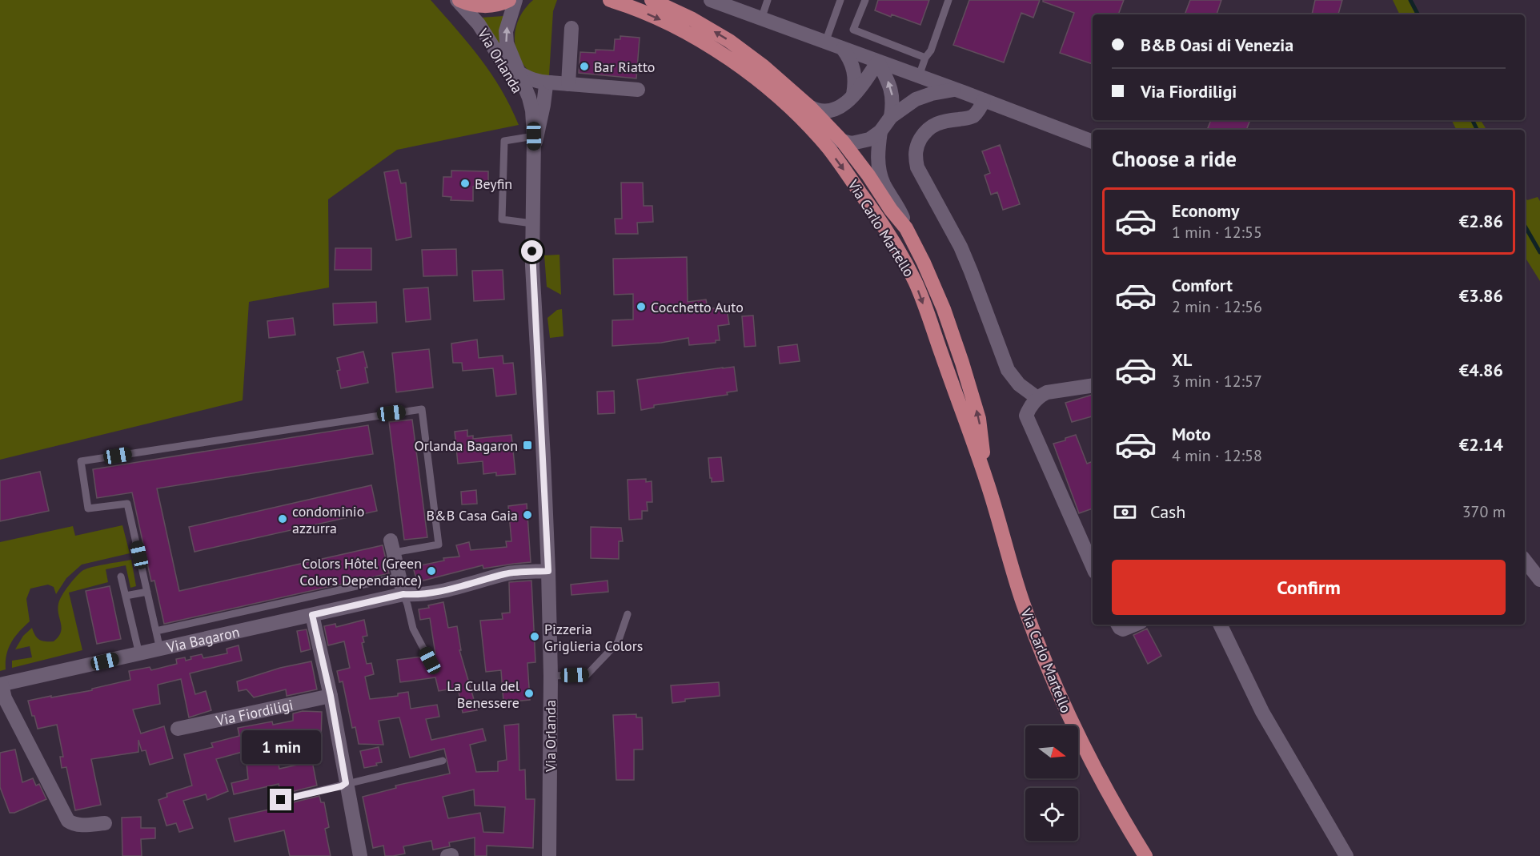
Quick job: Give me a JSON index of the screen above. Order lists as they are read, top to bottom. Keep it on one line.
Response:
{"streets":{"main road":["Via Carlo Martello"],"street":["Via Orlanda","Via Bagaron","Via Fiordiligi"]},"crossings":[["Via Orlanda","Via Bagaron"]],"places":{"other":["Bar Riatto","Beyfin","Cocchetto Auto","B&B Casa Gaia","condominio azzurra","Colors Hôtel (Green Colors Dependance)","Pizzeria Griglieria Colors","La Culla del Benessere"],"transit":["Orlanda Bagaron"]},"north":"right","page":{"banner":["B&B Oasi di Venezia","Via Fiordiligi"],"heading":"Choose a ride","list":[{"name":"Economy","note":"1 min · 12:55","value":"€2.86"},{"name":"Comfort","note":"2 min · 12:56","value":"€3.86"},{"name":"XL","note":"3 min · 12:57","value":"€4.86"},{"name":"Moto","note":"4 min · 12:58","value":"€2.14"}],"pay":["Cash","370 m"],"buttons":"Confirm","bubble":"1 min"}}
